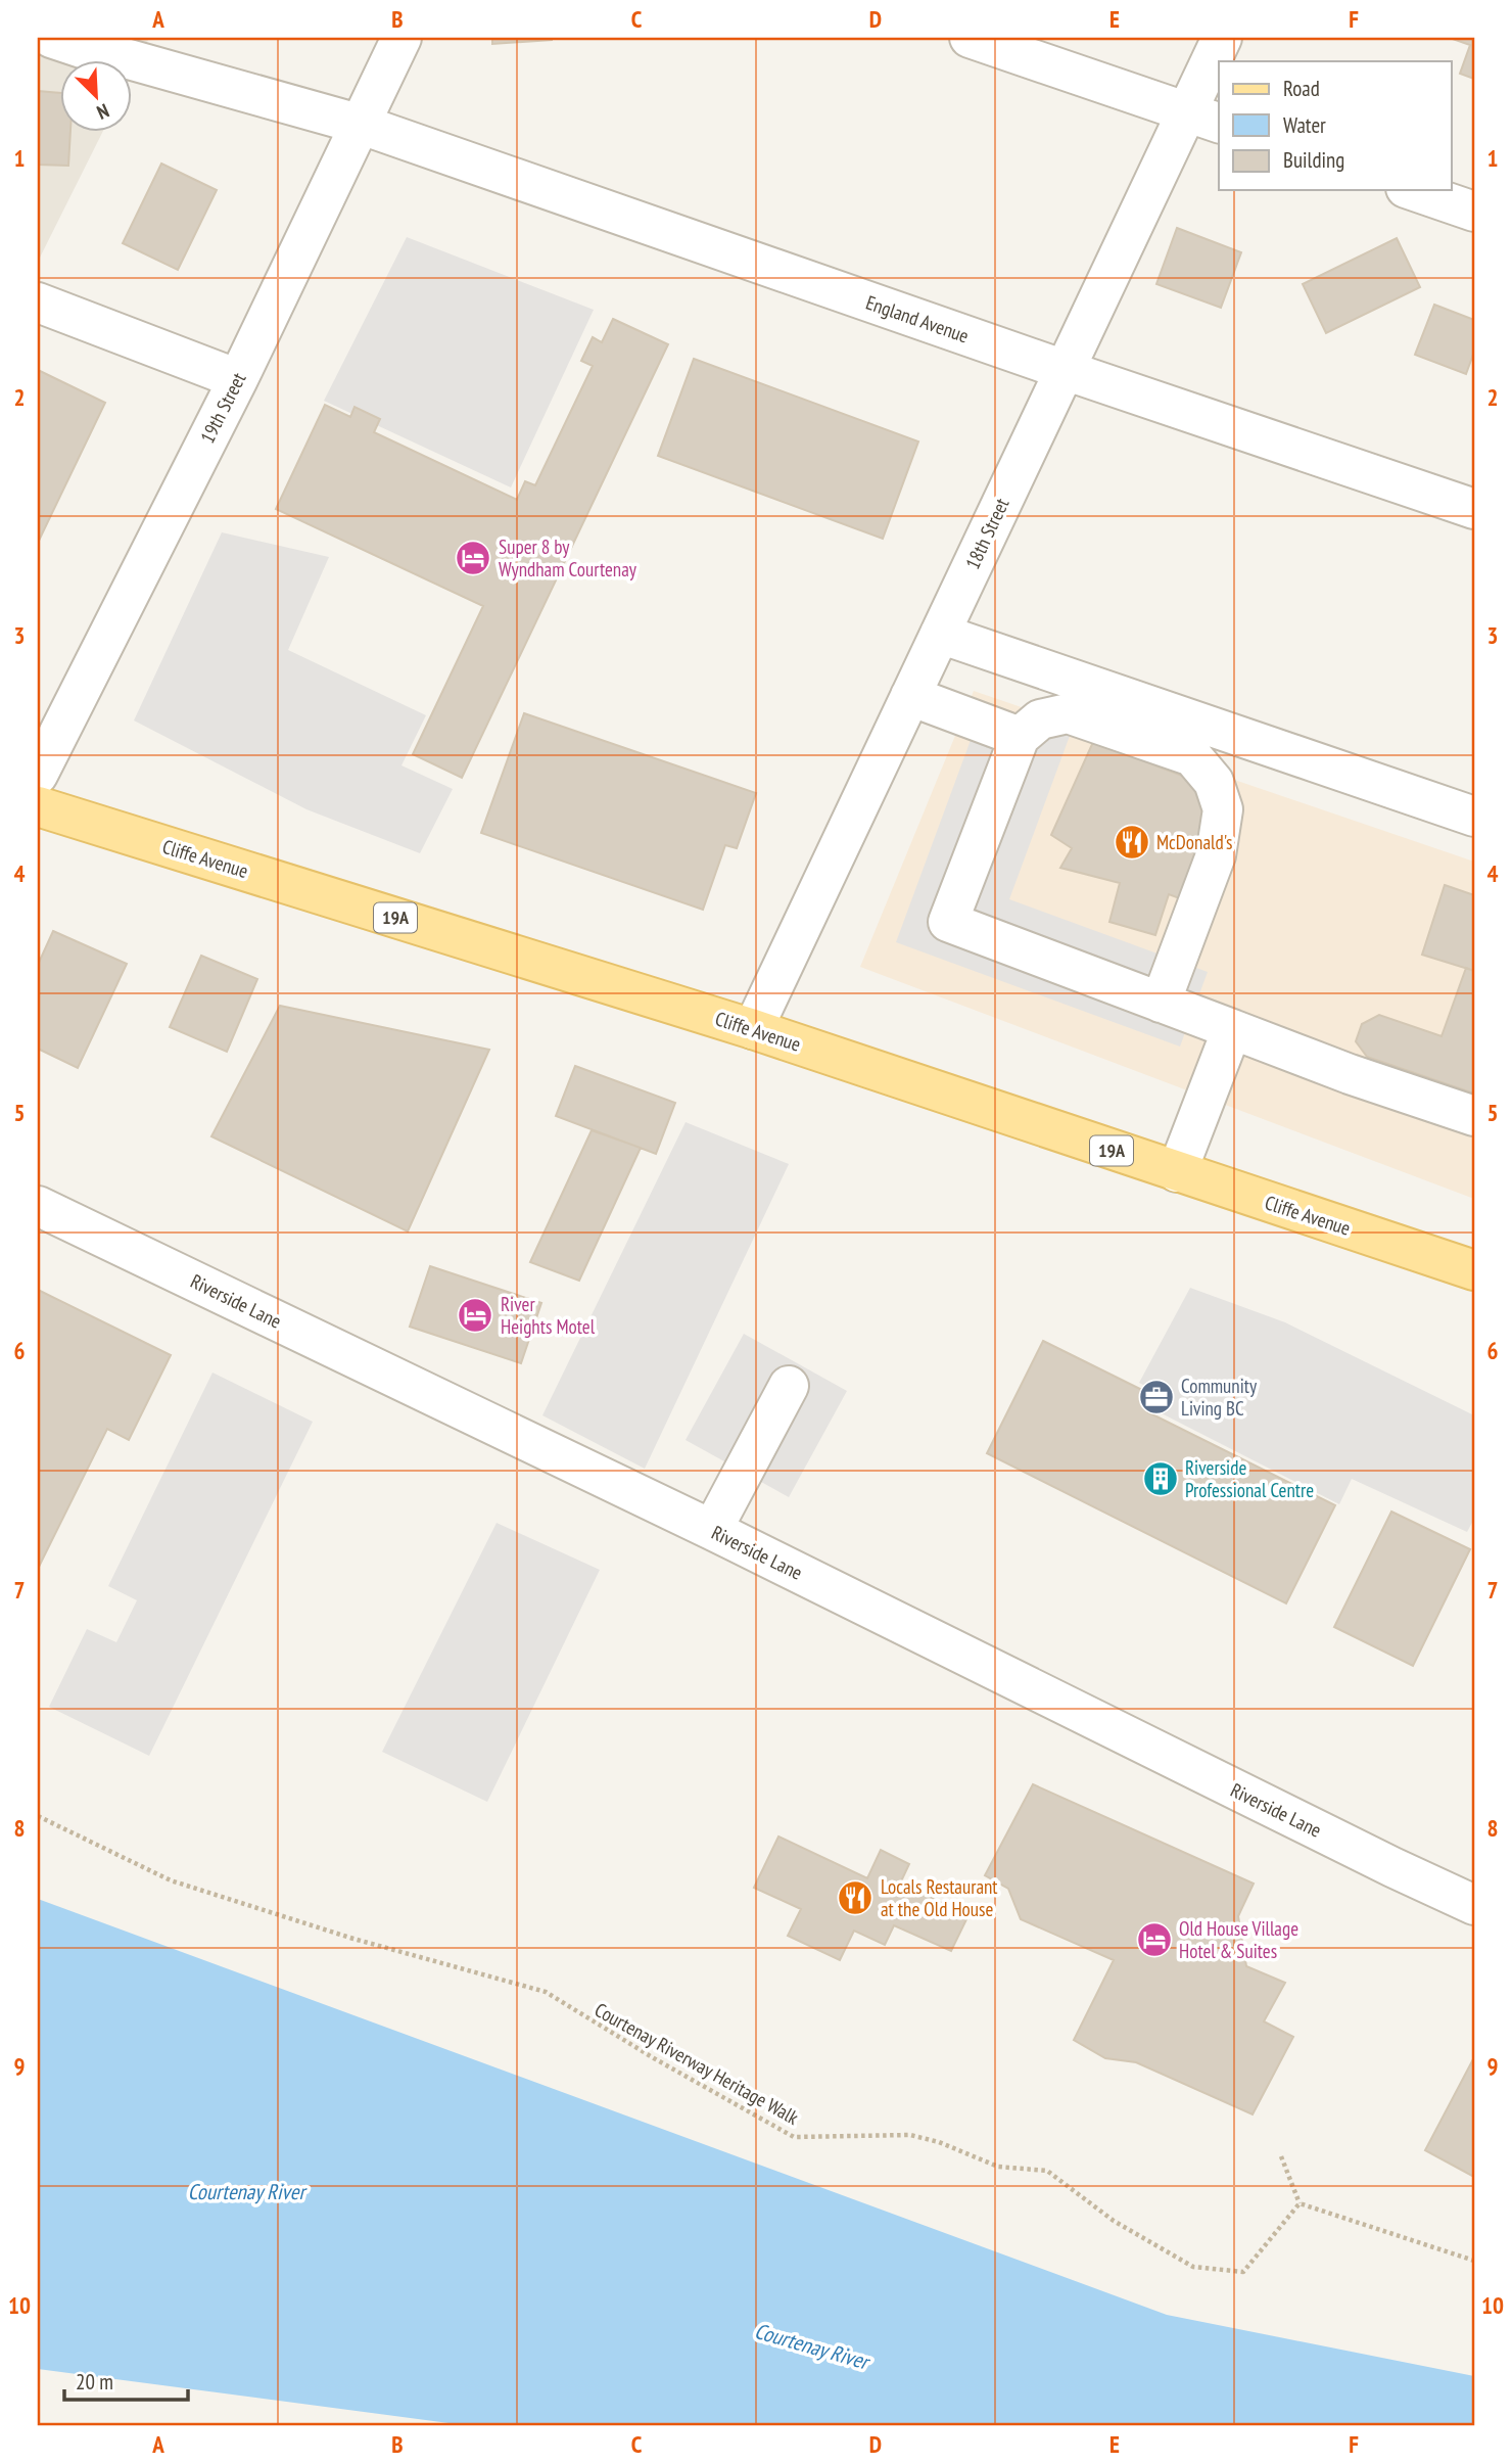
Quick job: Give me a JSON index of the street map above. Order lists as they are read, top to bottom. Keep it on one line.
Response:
{"streets":{"main road":["Cliffe Avenue","19A"],"street":["England Avenue","19th Street","18th Street","Riverside Lane"],"path":["Courtenay Riverway Heritage Walk"]},"crossings":[["England Avenue","19th Street"],["England Avenue","18th Street"],["18th Street","Cliffe Avenue"]],"water":["Courtenay River"],"places":{"hotel":["Super 8 by Wyndham Courtenay","River Heights Motel","Old House Village Hotel & Suites"],"restaurant":["McDonald's","Locals Restaurant at the Old House"],"office":["Community Living BC"],"building":["Riverside Professional Centre"]},"legend":["Road","Water","Building"],"scale_bar":"20 m","north":"bottom right","grid":{"columns":["A","B","C","D","E","F"],"rows":["1","2","3","4","5","6","7","8","9","10"]}}
